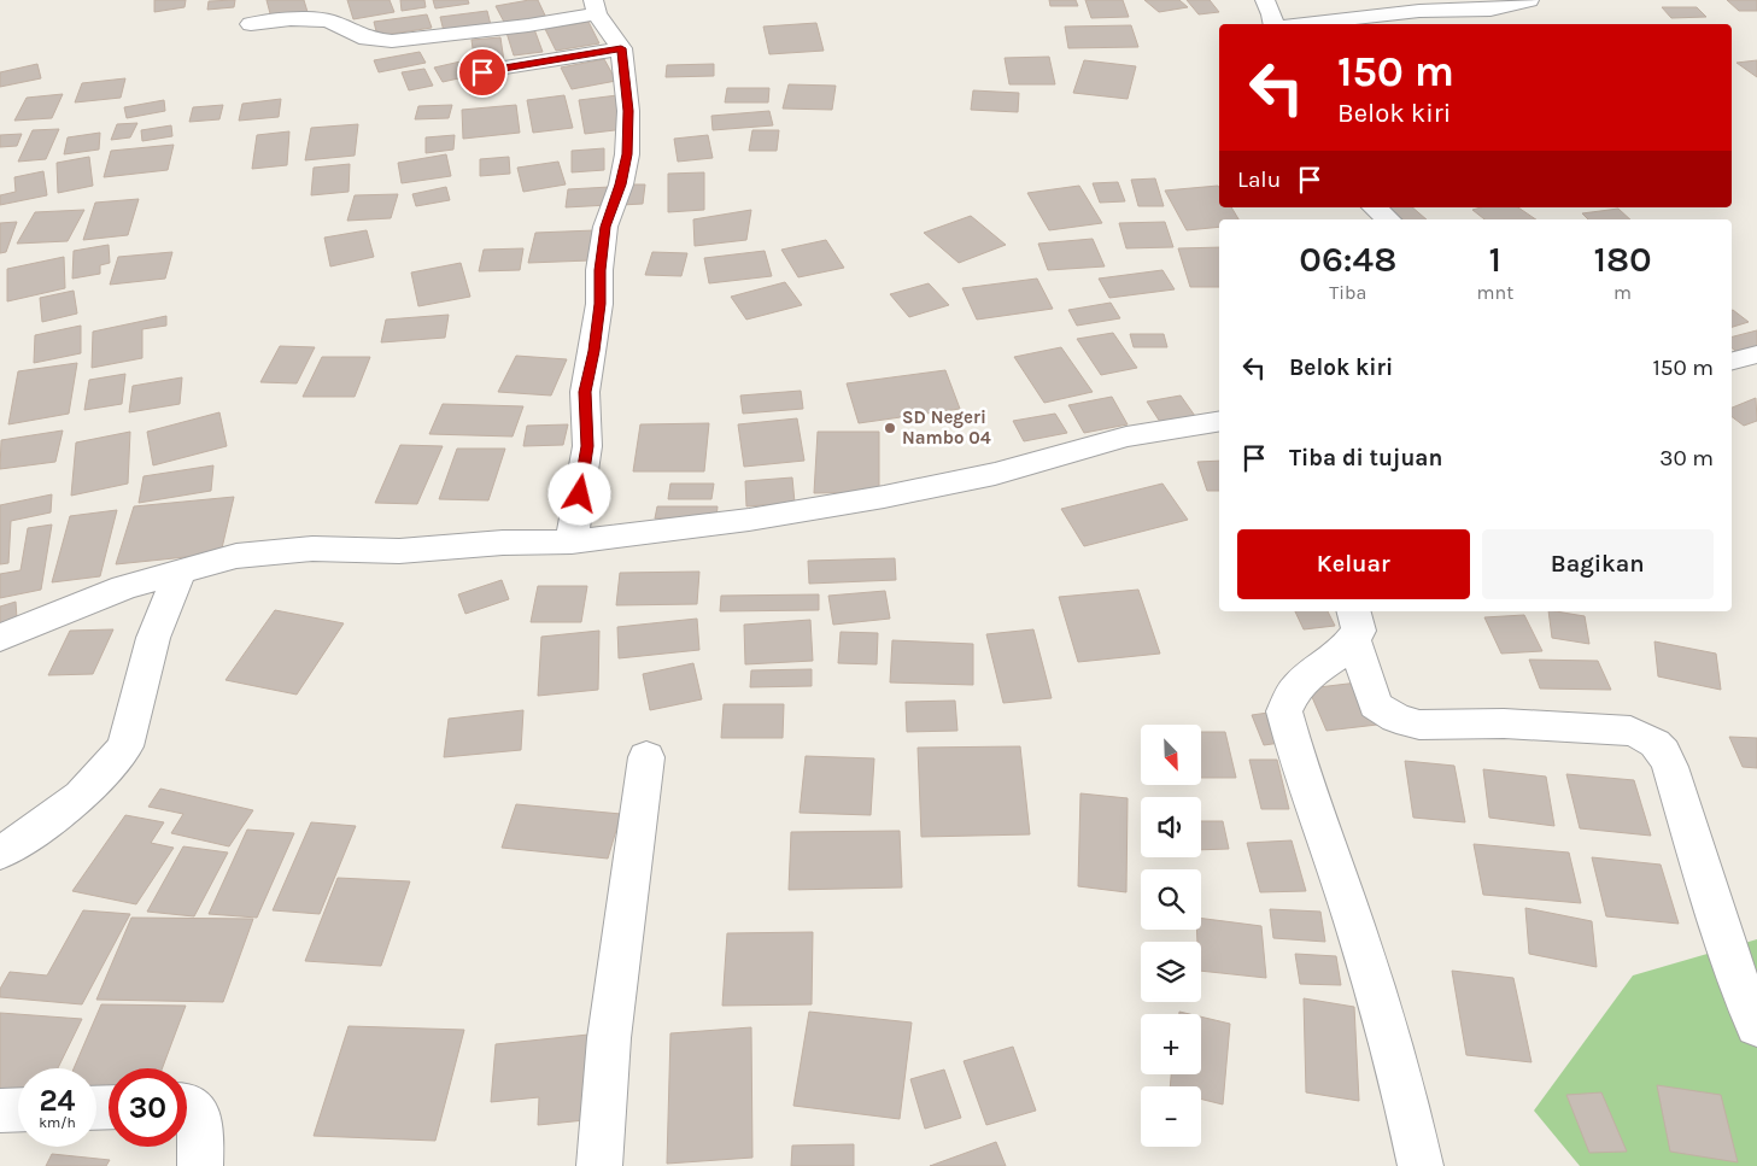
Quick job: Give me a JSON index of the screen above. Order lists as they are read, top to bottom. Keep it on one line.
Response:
{"places":["SD Negeri Nambo 04"],"north":"bottom right","page":{"turn":["150 m","Belok kiri"],"then":"Lalu","eta":["06:48","Tiba","1","mnt","180","m"],"list":[{"name":"Belok kiri","value":"150 m"},{"name":"Tiba di tujuan","value":"30 m"}],"buttons":["Keluar","Bagikan"],"map_buttons":["+","−"],"speed":"24 km/h","limit":"30"}}
